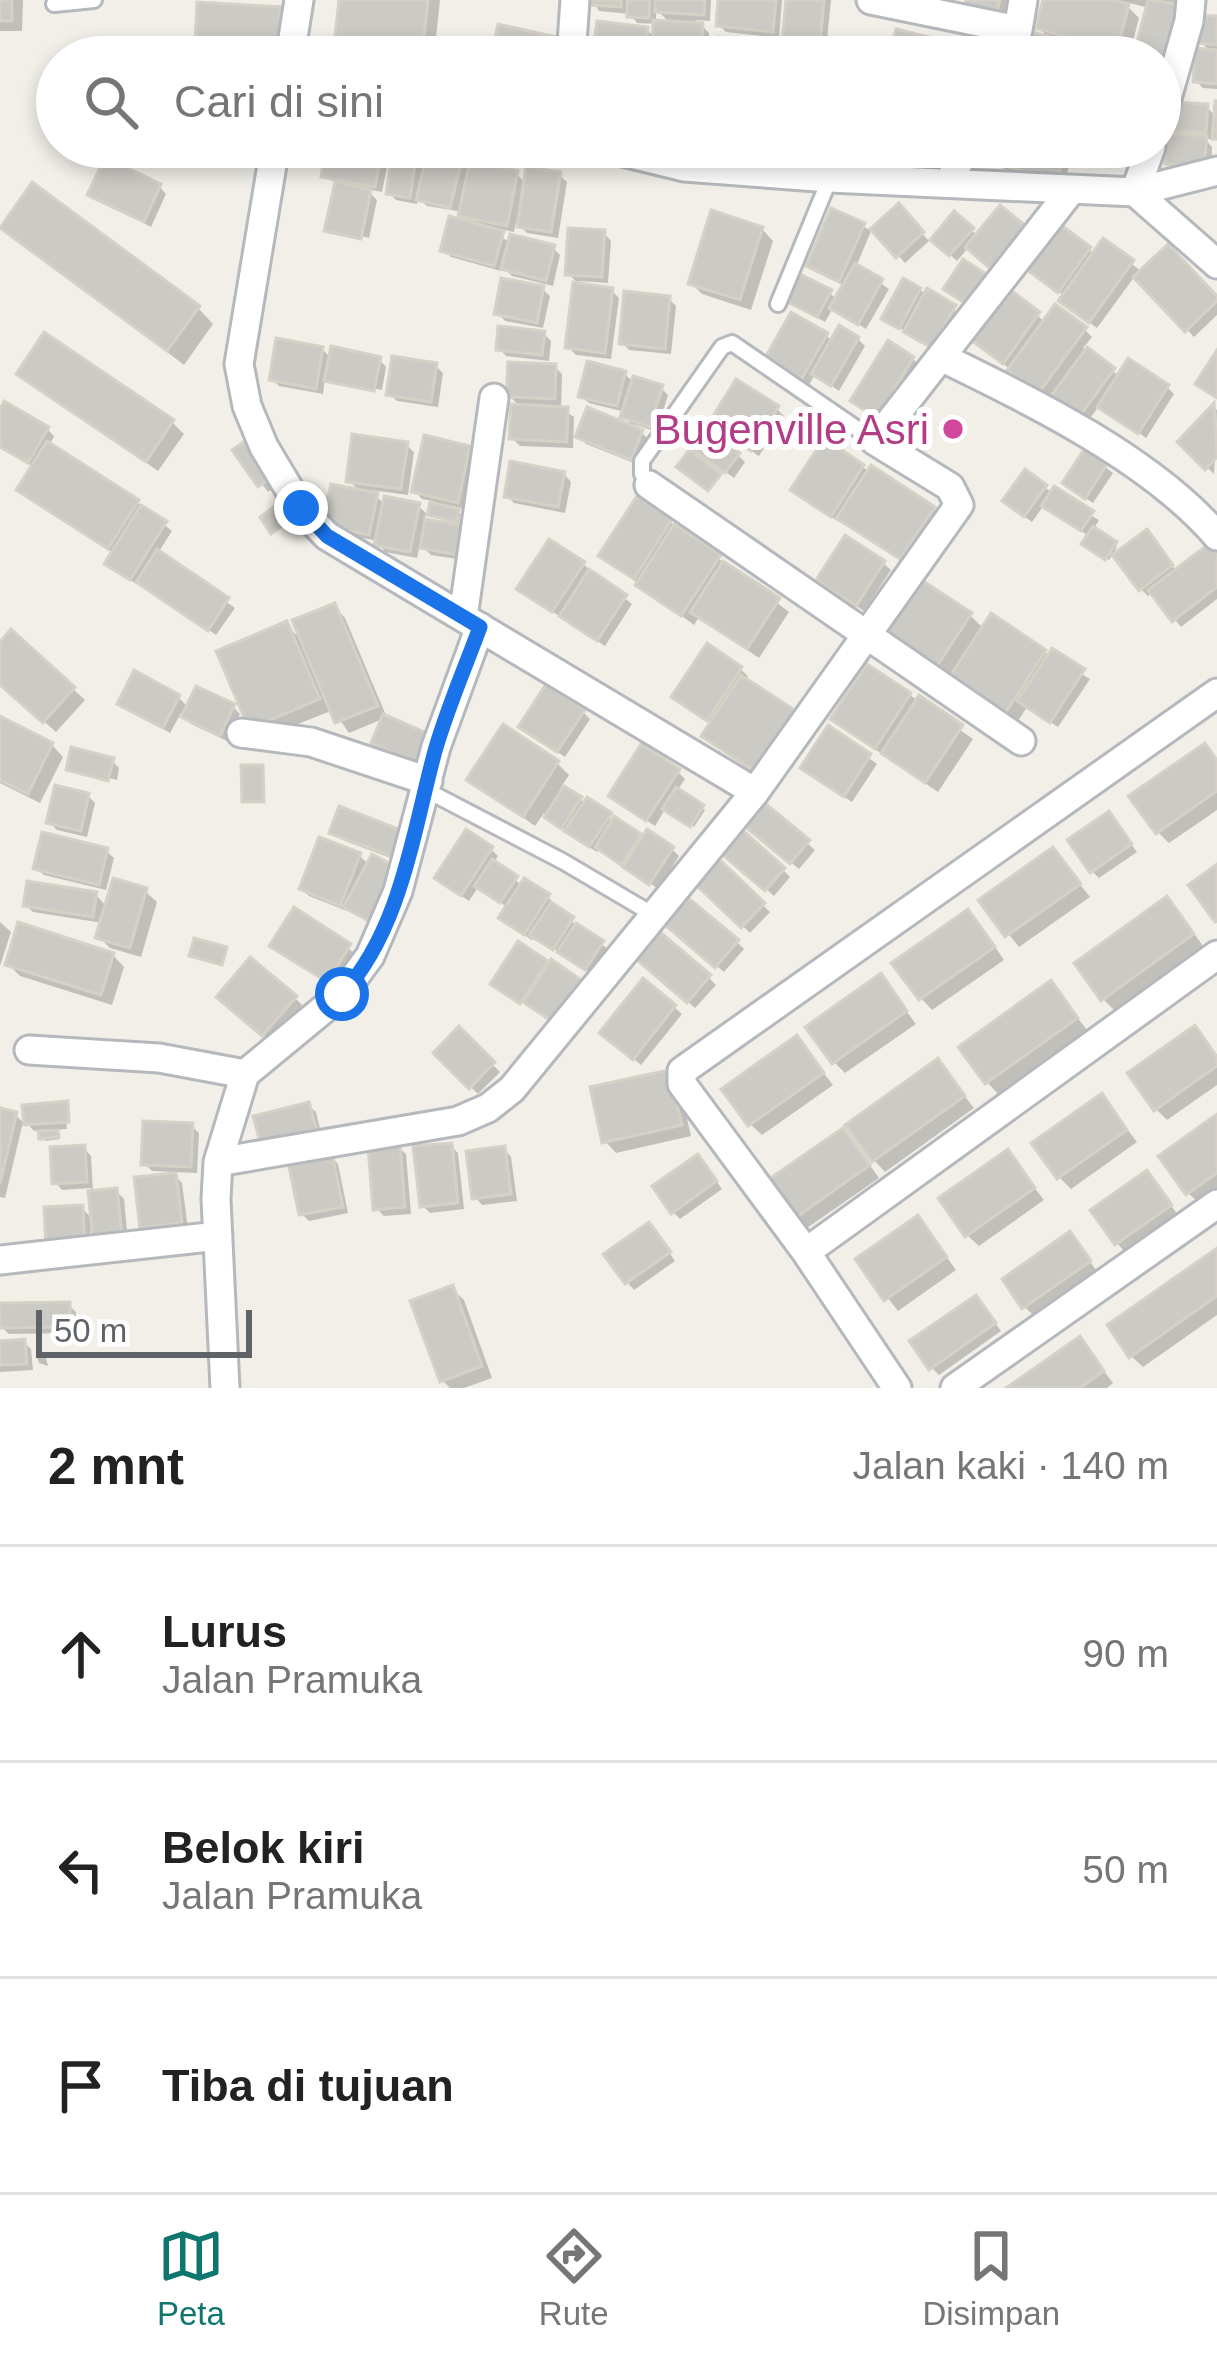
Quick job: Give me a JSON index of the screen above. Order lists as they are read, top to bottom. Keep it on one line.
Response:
{"places":["Bugenville Asri"],"scale_bar":"50 m","page":{"search":"Cari di sini","scale":"50 m","heading":["2 mnt","Jalan kaki · 140 m"],"list":[["Lurus","Jalan Pramuka","90 m"],["Belok kiri","Jalan Pramuka","50 m"],"Tiba di tujuan"],"nav":["Peta","Rute","Disimpan"]}}
